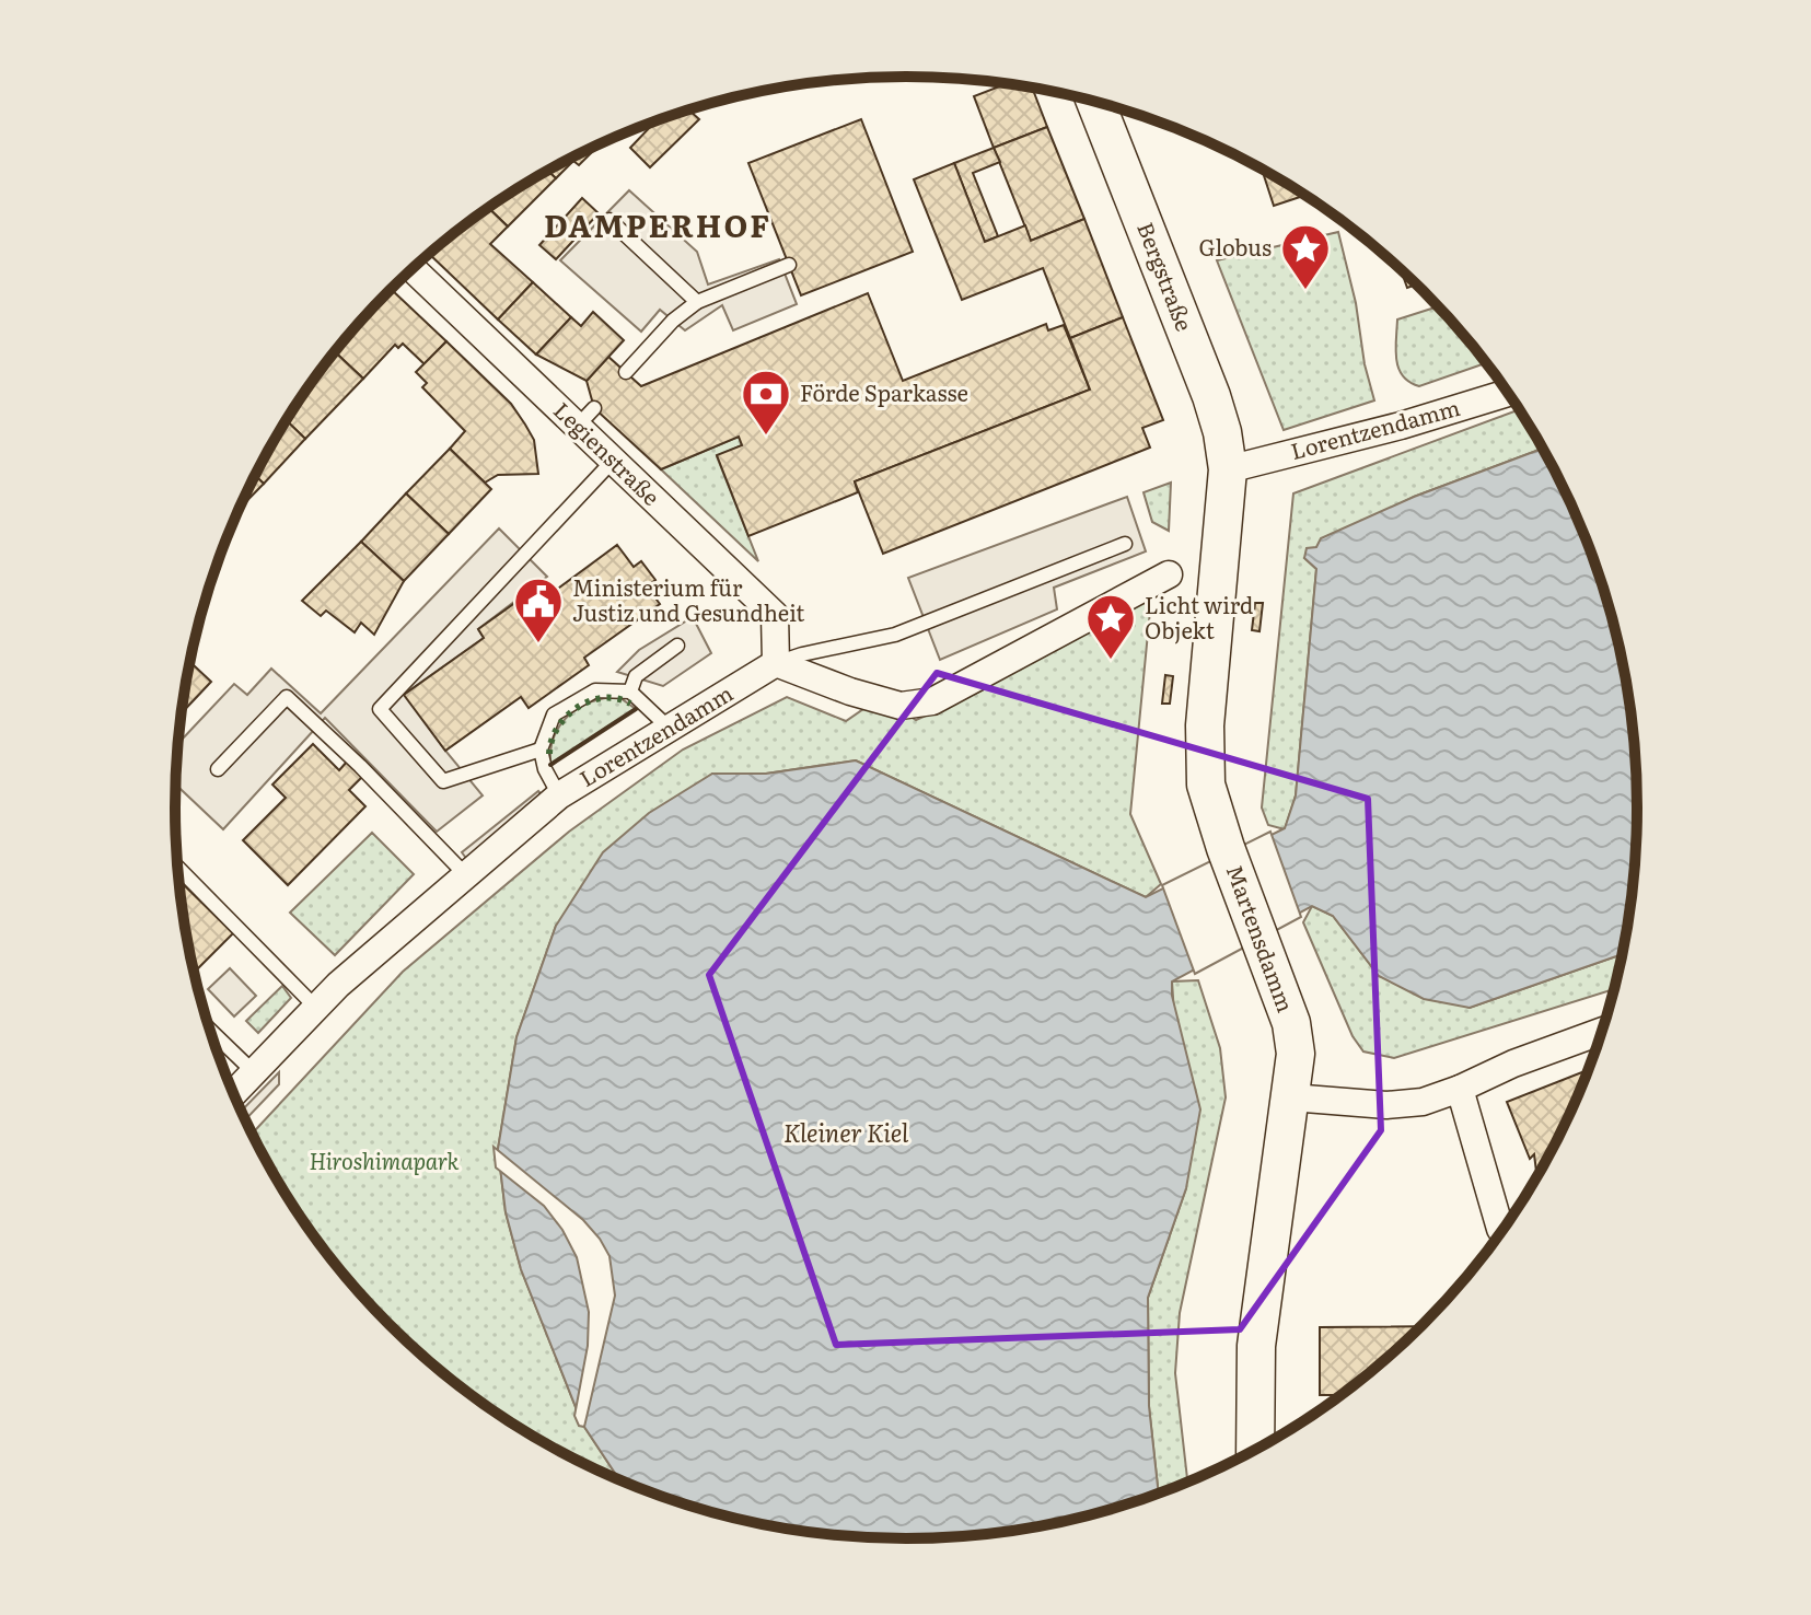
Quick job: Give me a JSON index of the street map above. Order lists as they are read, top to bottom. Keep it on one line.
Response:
{"streets":{"street":["Bergstraße","Lorentzendamm","Legienstraße","Martensdamm"]},"crossings":[["Bergstraße","Lorentzendamm"],["Bergstraße","Martensdamm"],["Lorentzendamm","Legienstraße"],["Lorentzendamm","Martensdamm"]],"districts":["DAMPERHOF"],"water":["Kleiner Kiel"],"parks":["Hiroshimapark"],"places":{"place":["Globus","Licht wird Objekt"],"bank":["Förde Sparkasse"],"public building":["Ministerium für Justiz und Gesundheit"]}}
